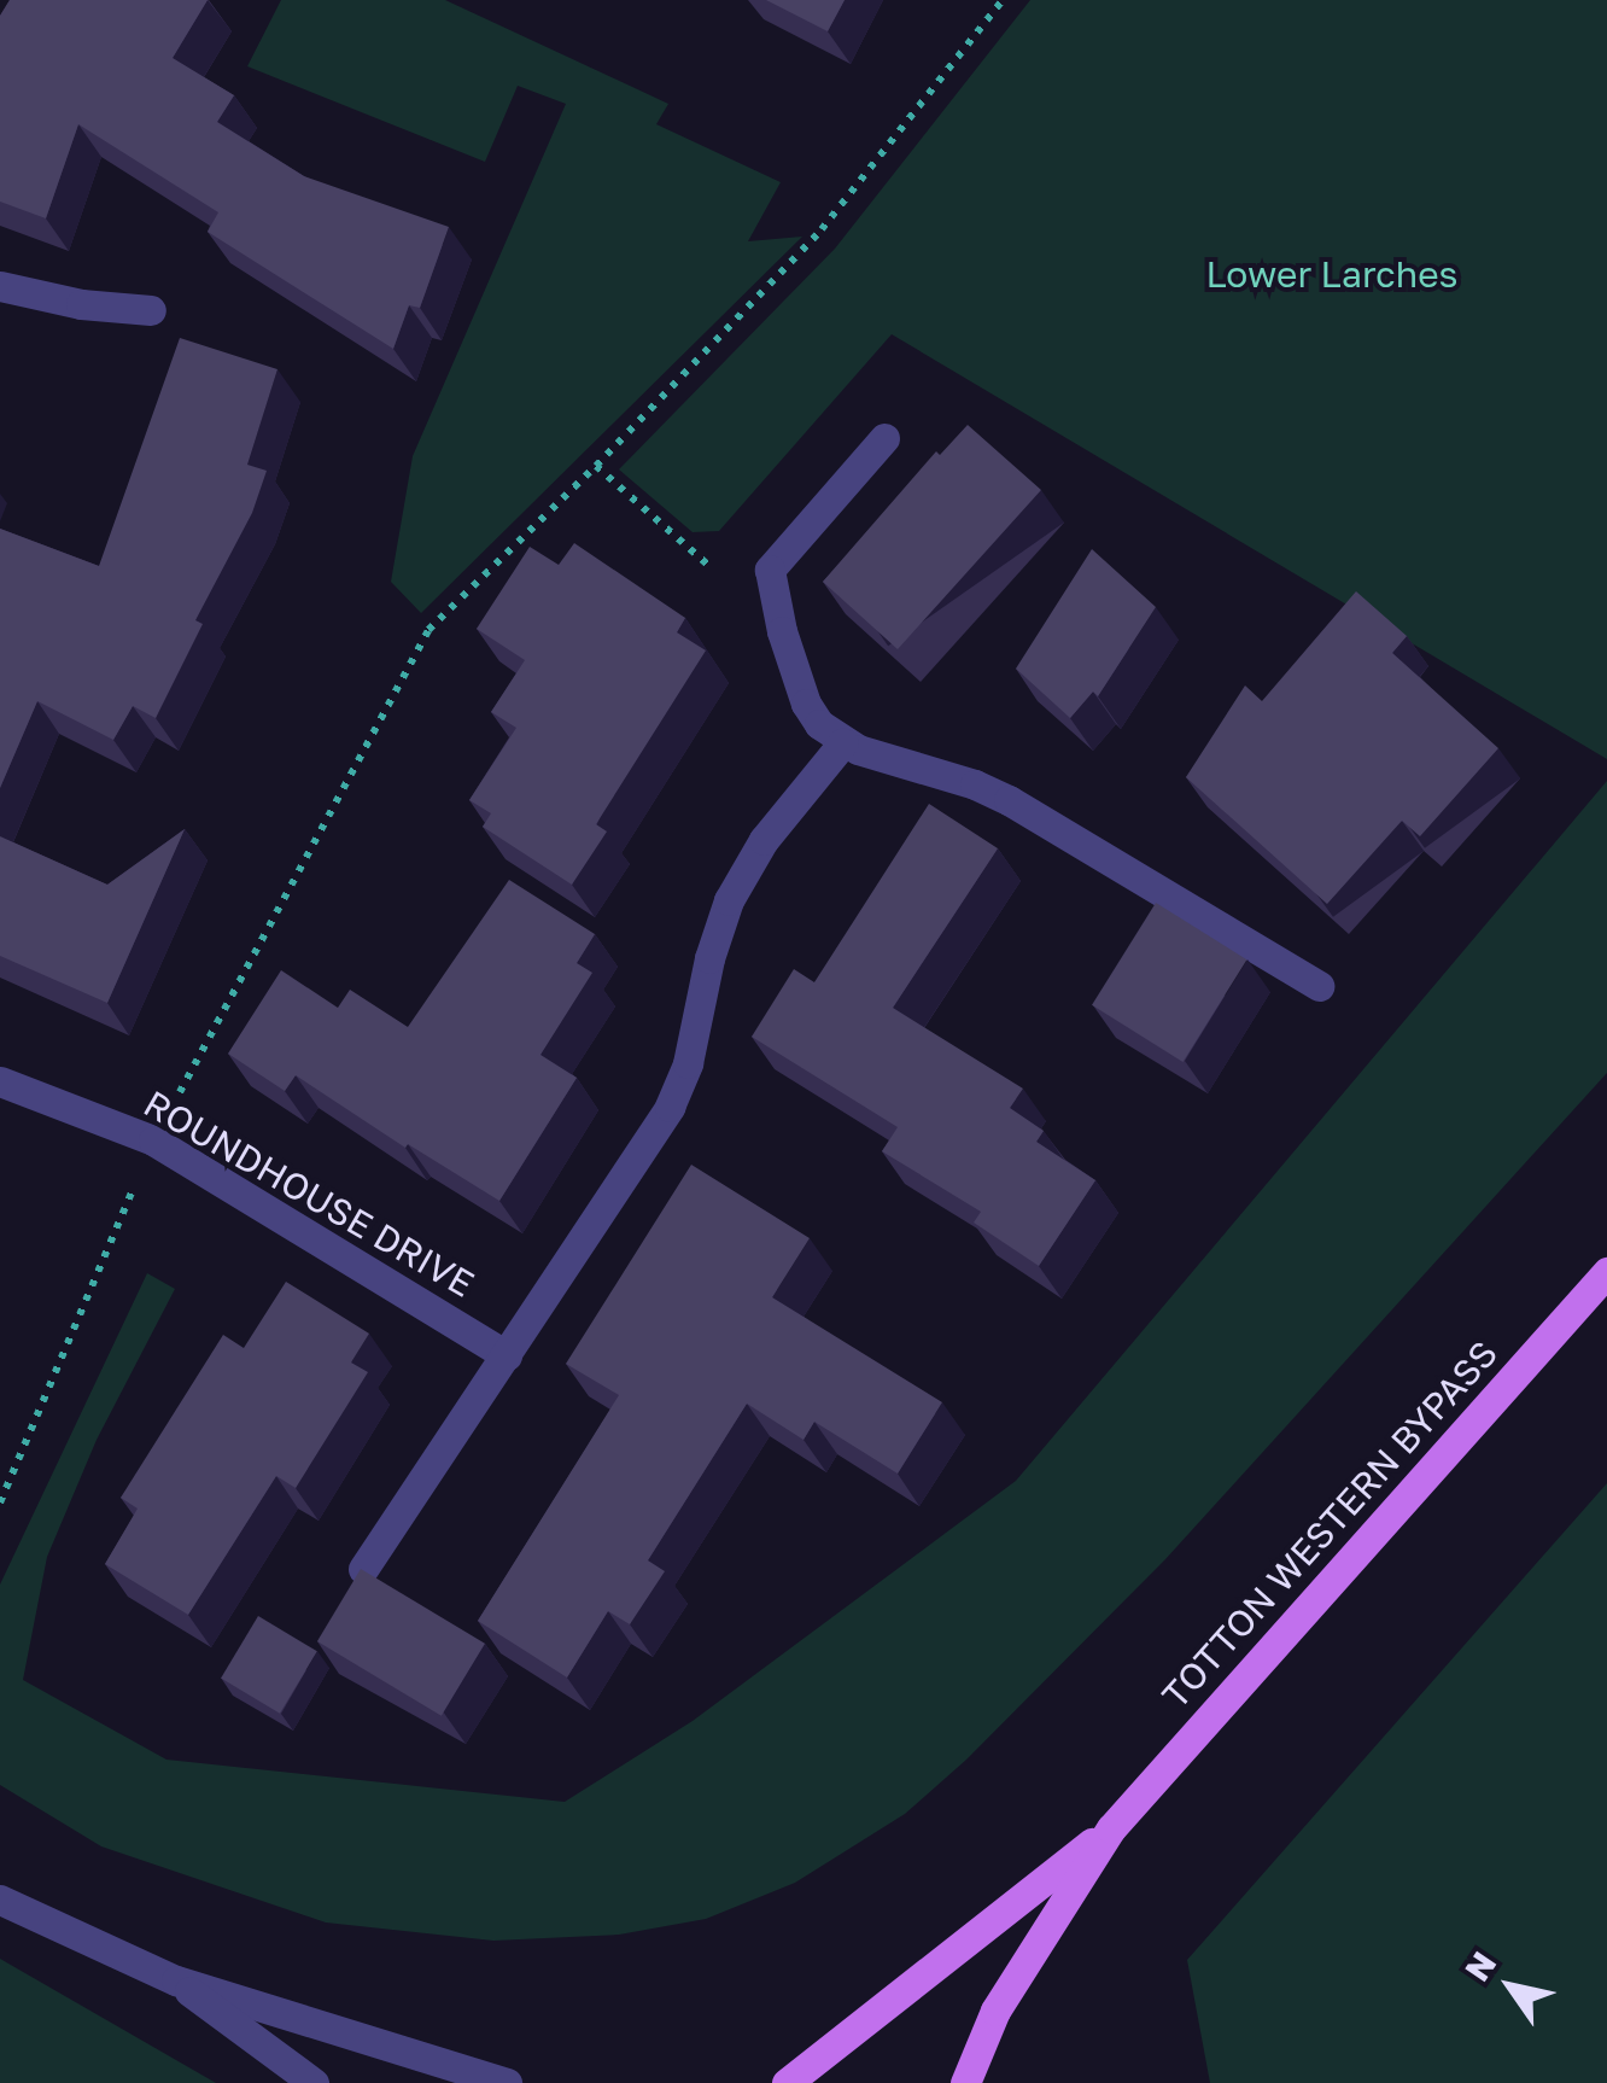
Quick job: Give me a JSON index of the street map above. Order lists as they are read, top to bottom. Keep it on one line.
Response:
{"streets":{"main road":["TOTTON WESTERN BYPASS"],"street":["ROUNDHOUSE DRIVE"]},"parks":["Lower Larches"],"north":"top left"}
